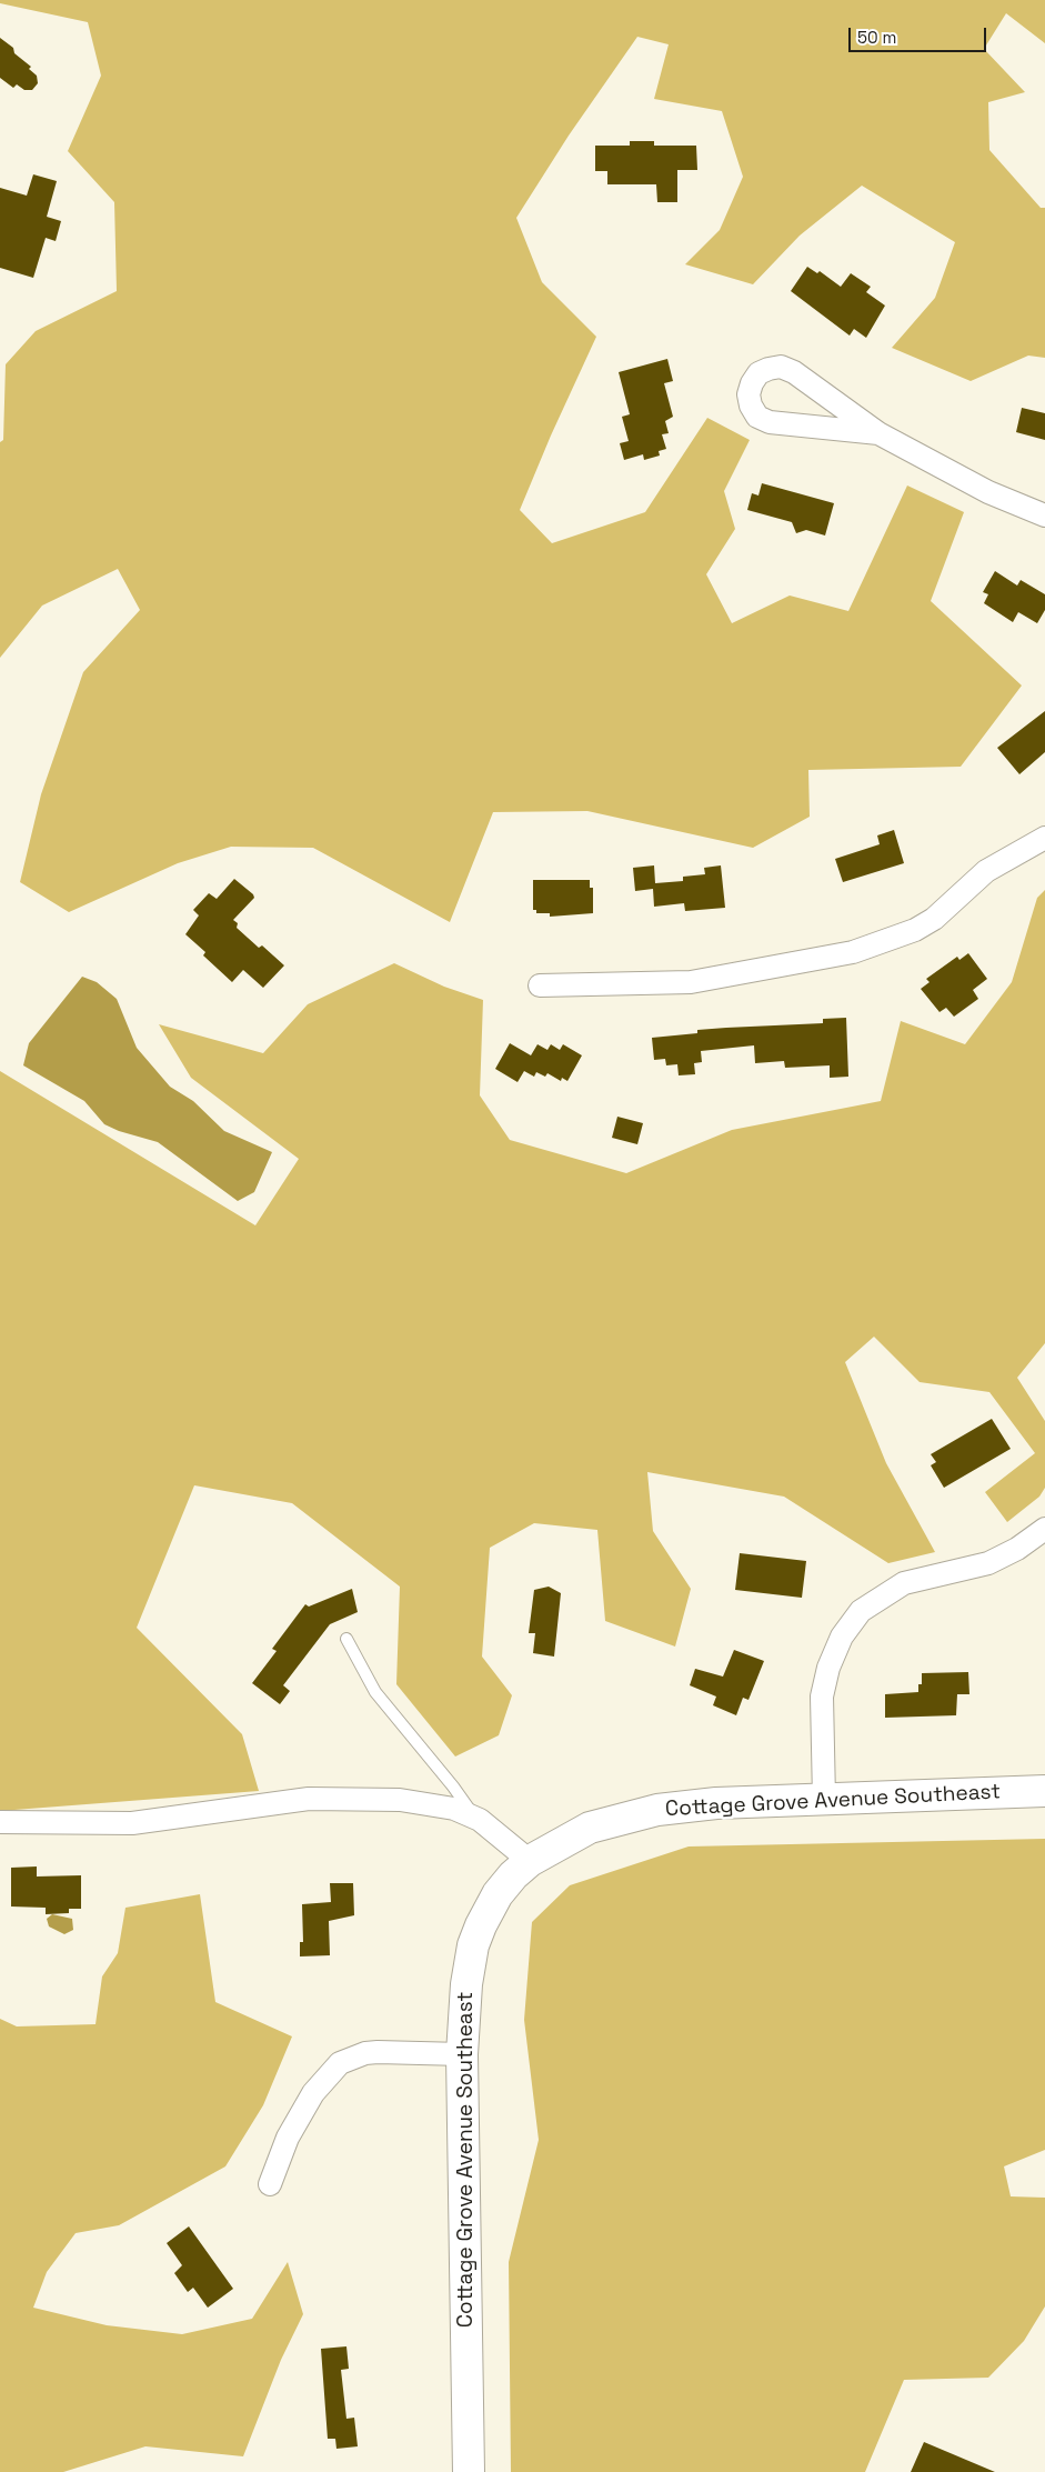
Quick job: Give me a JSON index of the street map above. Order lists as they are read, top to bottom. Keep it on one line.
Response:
{"streets":{"main road":["Cottage Grove Avenue Southeast"]},"scale_bar":"50 m"}
